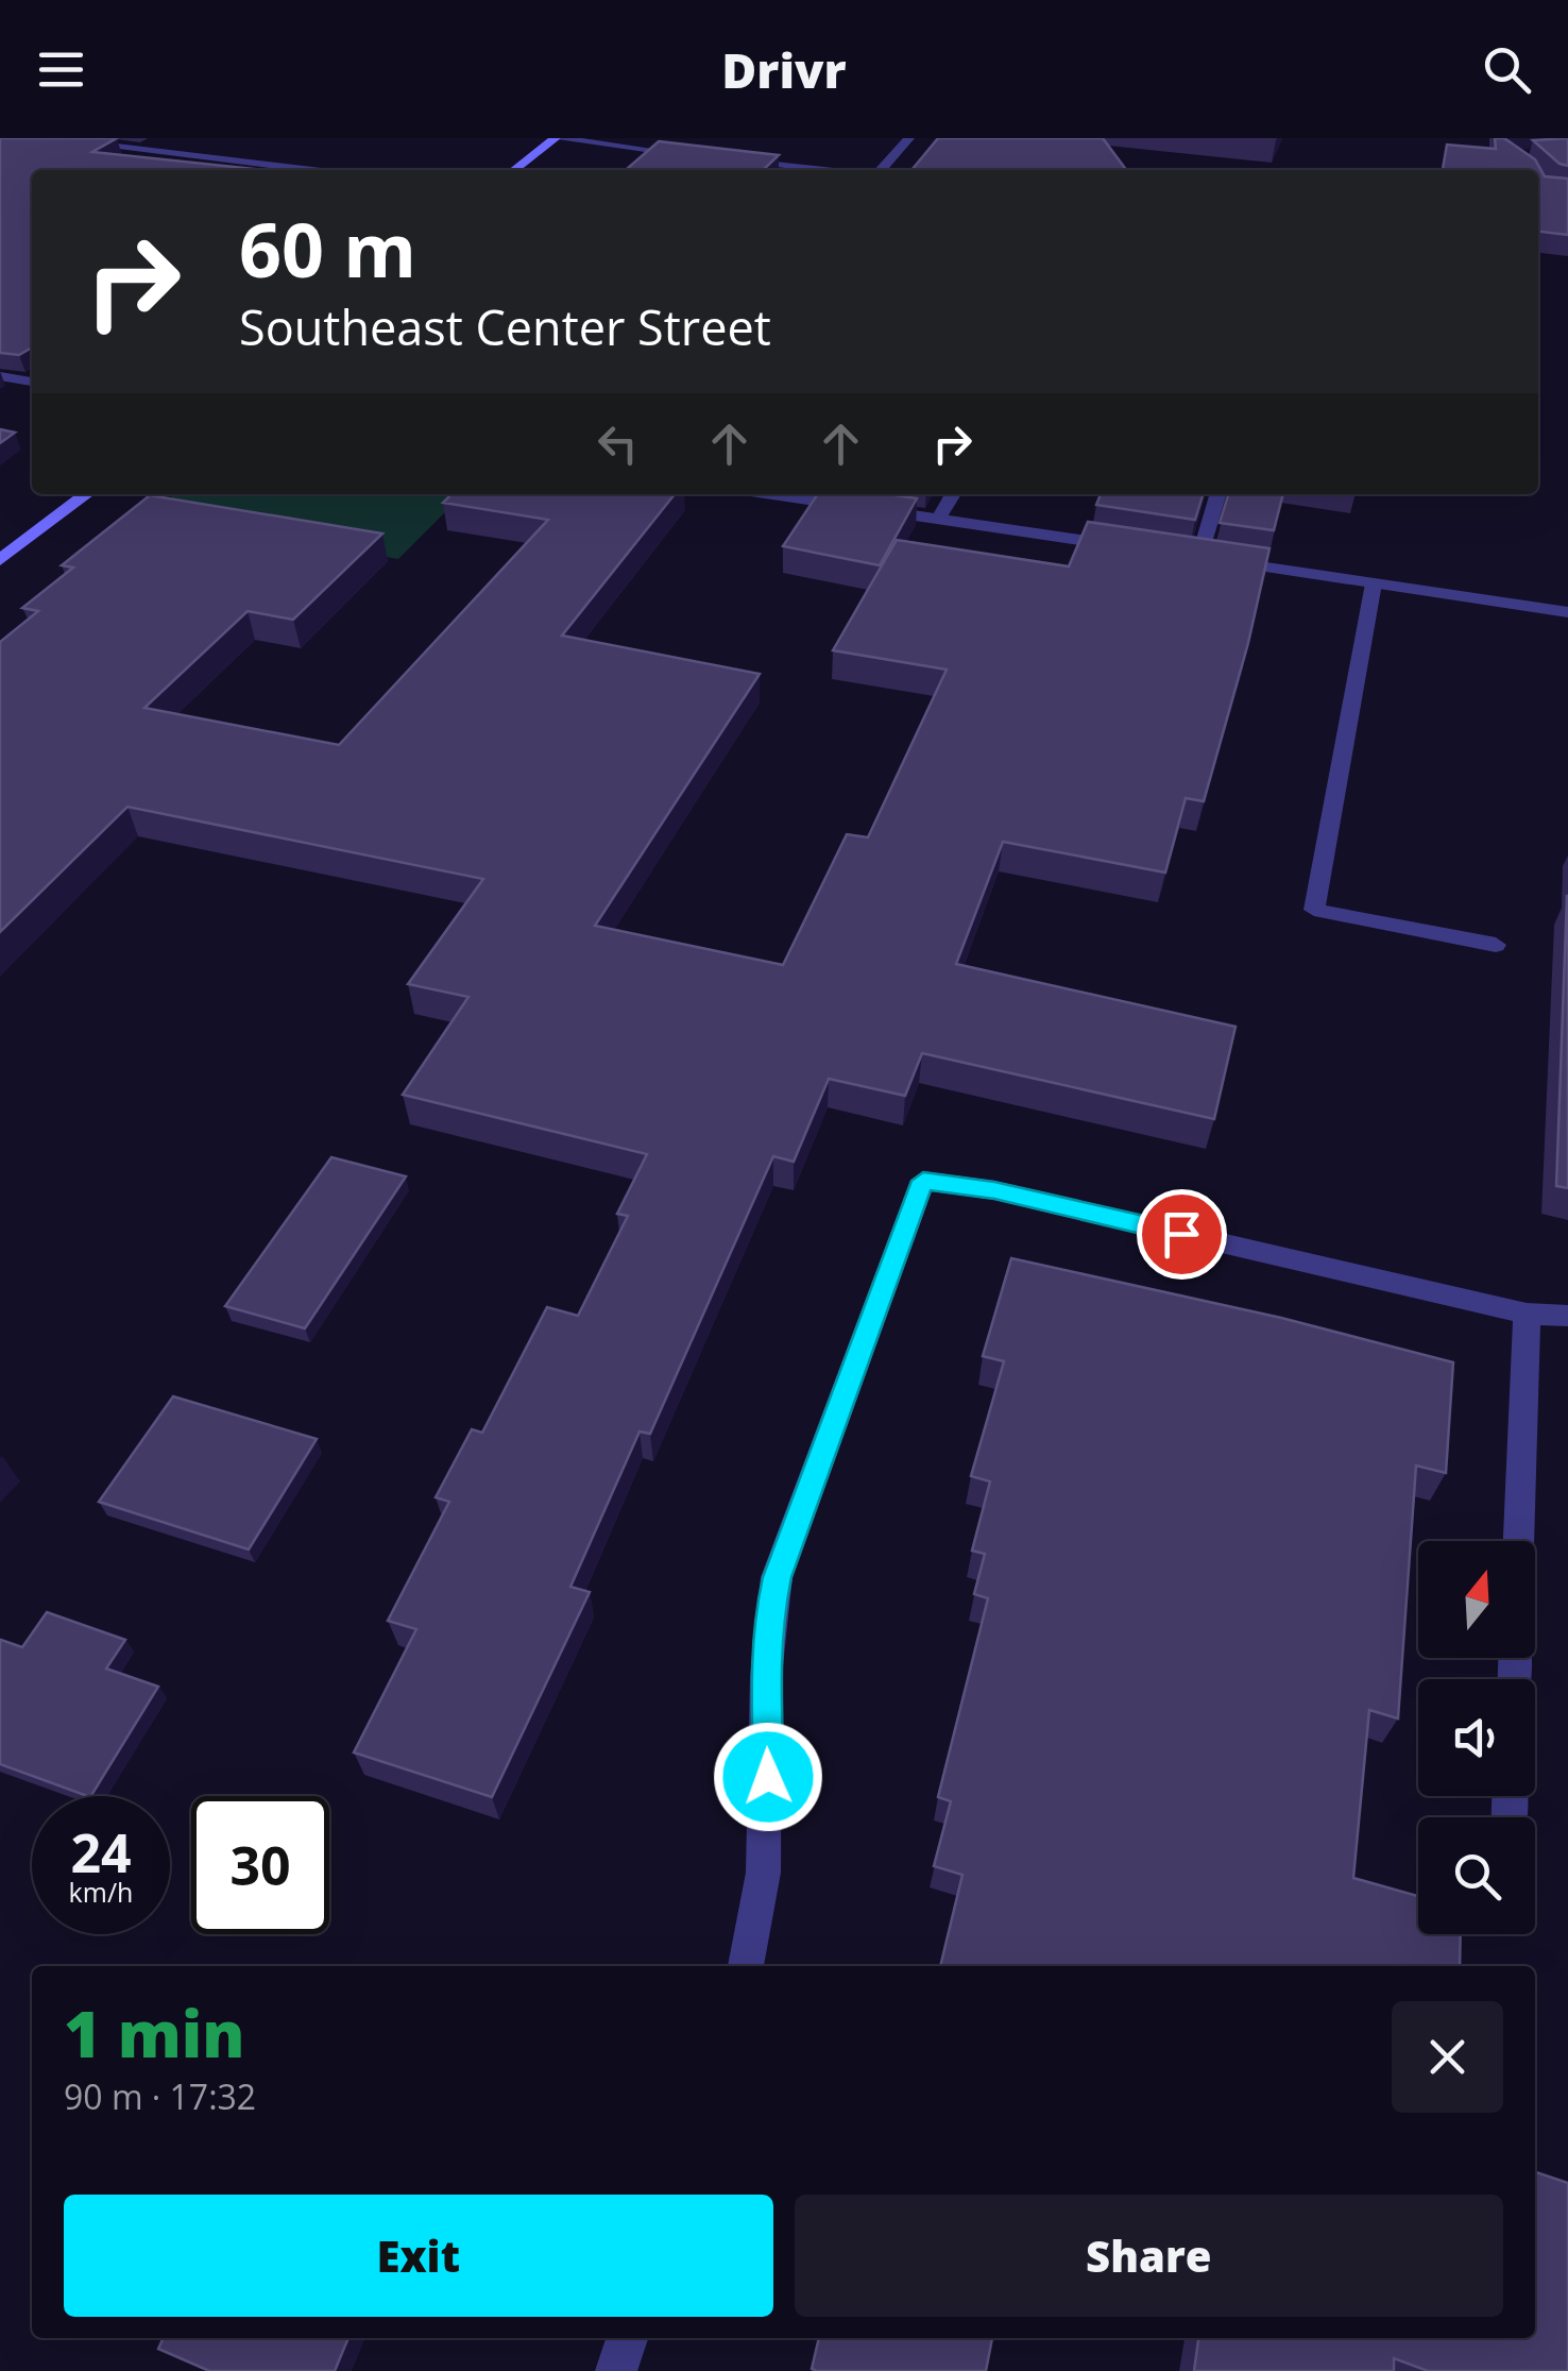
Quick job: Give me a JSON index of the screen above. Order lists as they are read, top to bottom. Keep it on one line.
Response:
{"north":"top","page":{"header":"Drivr","turn":["60 m","Southeast Center Street"],"speed":"24 km/h","limit":"30","heading":["1 min","90 m · 17:32"],"buttons":["Exit","Share"]}}
